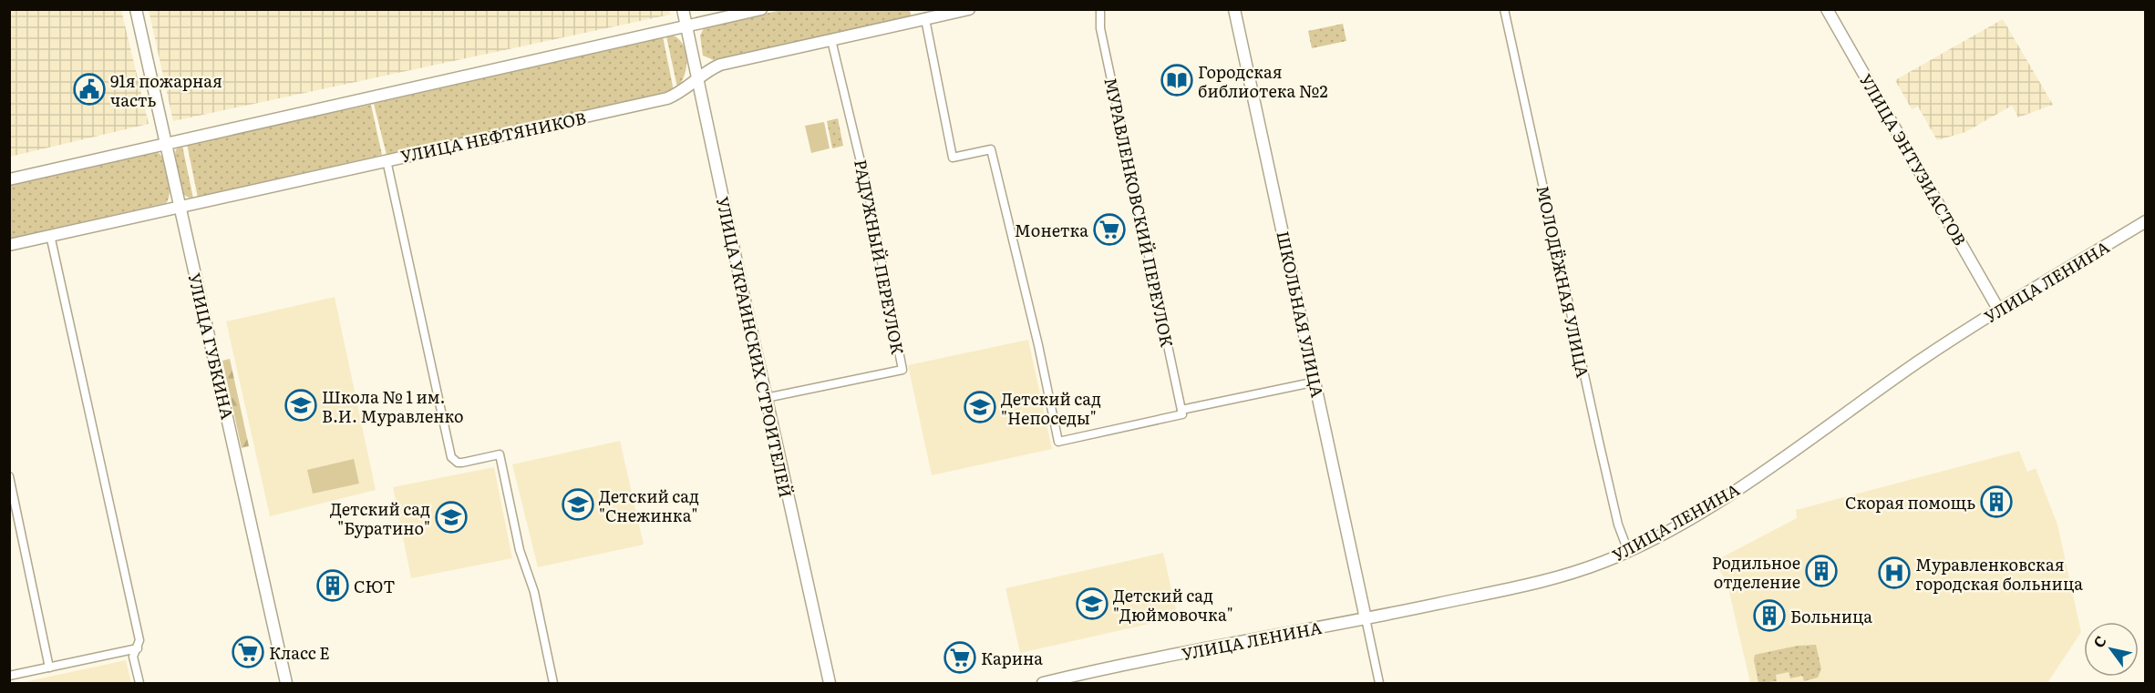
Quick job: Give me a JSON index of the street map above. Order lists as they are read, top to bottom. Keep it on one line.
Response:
{"streets":{"main road":["УЛИЦА НЕФТЯНИКОВ","УЛИЦА ЭНТУЗИАСТОВ","УЛИЦА ЛЕНИНА","ШКОЛЬНАЯ УЛИЦА","УЛИЦА ГУБКИНА","УЛИЦА УКРАИНСКИХ СТРОИТЕЛЕЙ"],"street":["МУРАВЛЕНКОВСКИЙ ПЕРЕУЛОК","РАДУЖНЫЙ ПЕРЕУЛОК","МОЛОДЁЖНАЯ УЛИЦА"]},"crossings":[["УЛИЦА НЕФТЯНИКОВ","РАДУЖНЫЙ ПЕРЕУЛОК"],["УЛИЦА НЕФТЯНИКОВ","УЛИЦА ГУБКИНА"],["УЛИЦА НЕФТЯНИКОВ","УЛИЦА УКРАИНСКИХ СТРОИТЕЛЕЙ"],["УЛИЦА ЭНТУЗИАСТОВ","УЛИЦА ЛЕНИНА"],["РАДУЖНЫЙ ПЕРЕУЛОК","УЛИЦА УКРАИНСКИХ СТРОИТЕЛЕЙ"],["МОЛОДЁЖНАЯ УЛИЦА","УЛИЦА ЛЕНИНА"],["УЛИЦА ЛЕНИНА","ШКОЛЬНАЯ УЛИЦА"]],"places":{"library":["Городская библиотека №2"],"public building":["91я пожарная часть"],"supermarket":["Монетка","Класс Е","Карина"],"school or university":["Школа № 1 им. В.И. Муравленко","Детский сад \"Непоседы\"","Детский сад \"Снежинка\"","Детский сад \"Буратино\"","Детский сад \"Дюймовочка\""],"building":["Скорая помощь","Родильное отделение","СЮТ","Больница"],"hospital":["Муравленковская городская больница"]},"north":"top left"}
